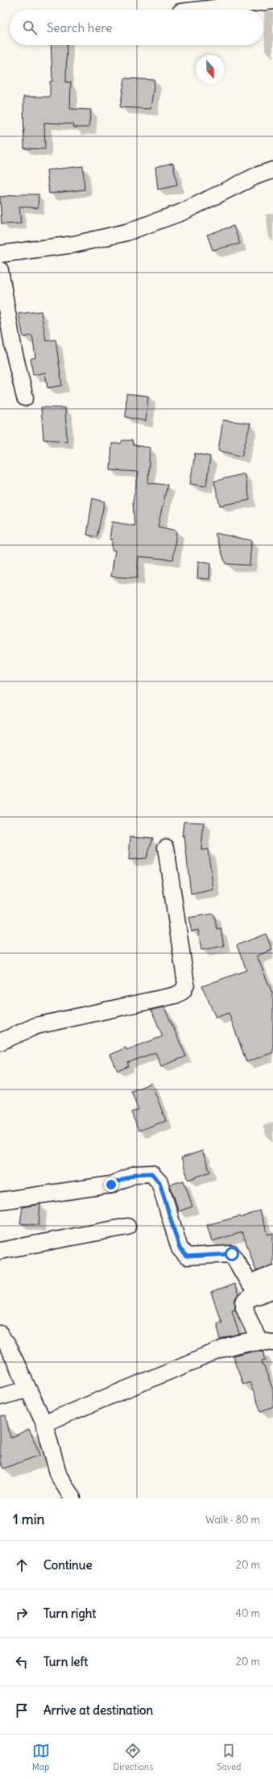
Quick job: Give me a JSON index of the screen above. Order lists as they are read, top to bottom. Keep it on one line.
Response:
{"north":"bottom","page":{"search":"Search here","heading":["1 min","Walk · 80 m"],"list":[["Continue","20 m"],["Turn right","40 m"],["Turn left","20 m"],"Arrive at destination"],"nav":["Map","Directions","Saved"]}}
